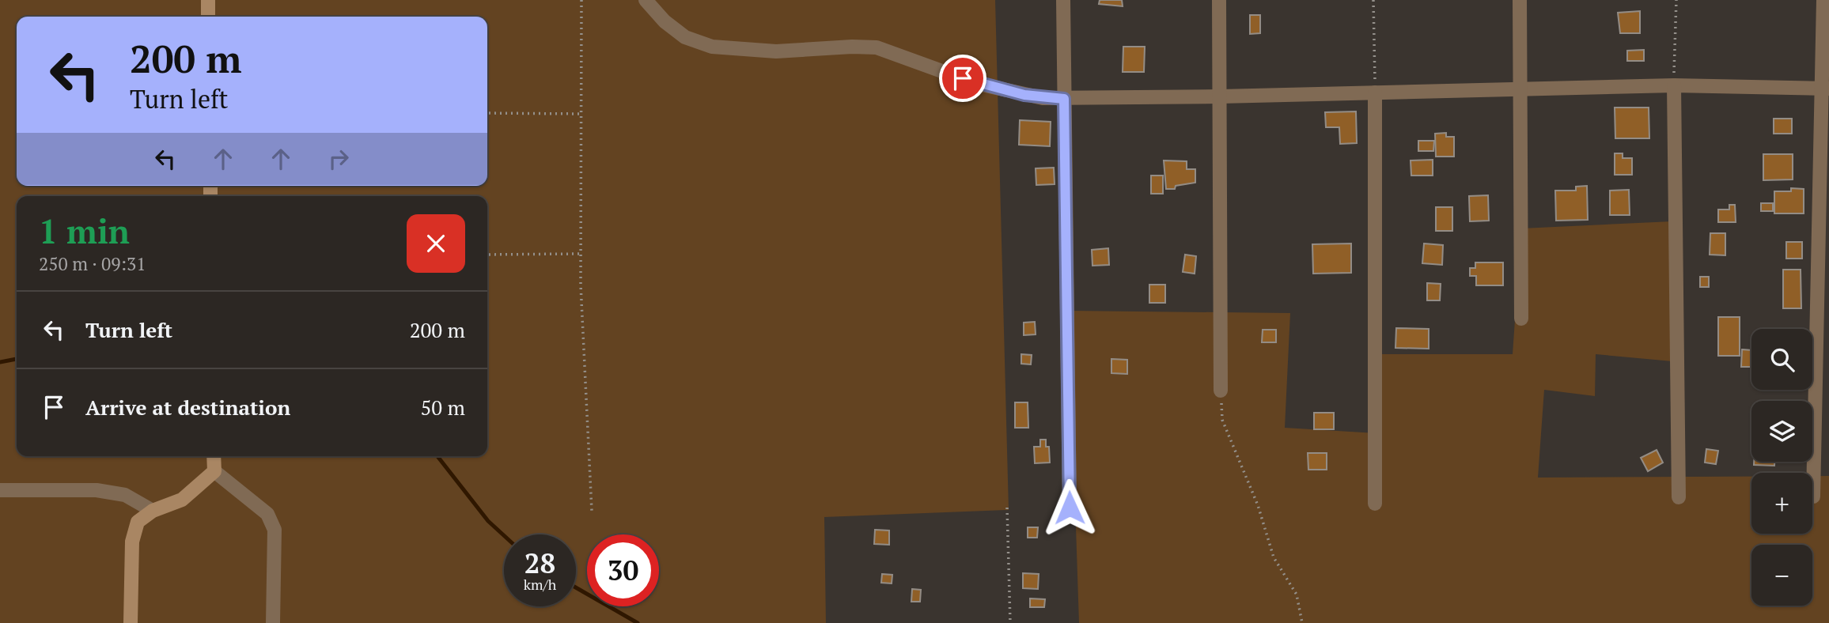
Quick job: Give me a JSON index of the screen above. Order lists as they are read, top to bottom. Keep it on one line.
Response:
{"page":{"turn":["200 m","Turn left"],"heading":["1 min","250 m · 09:31"],"list":[{"name":"Turn left","value":"200 m"},{"name":"Arrive at destination","value":"50 m"}],"map_buttons":["+","−"],"speed":"28 km/h","limit":"30"}}
